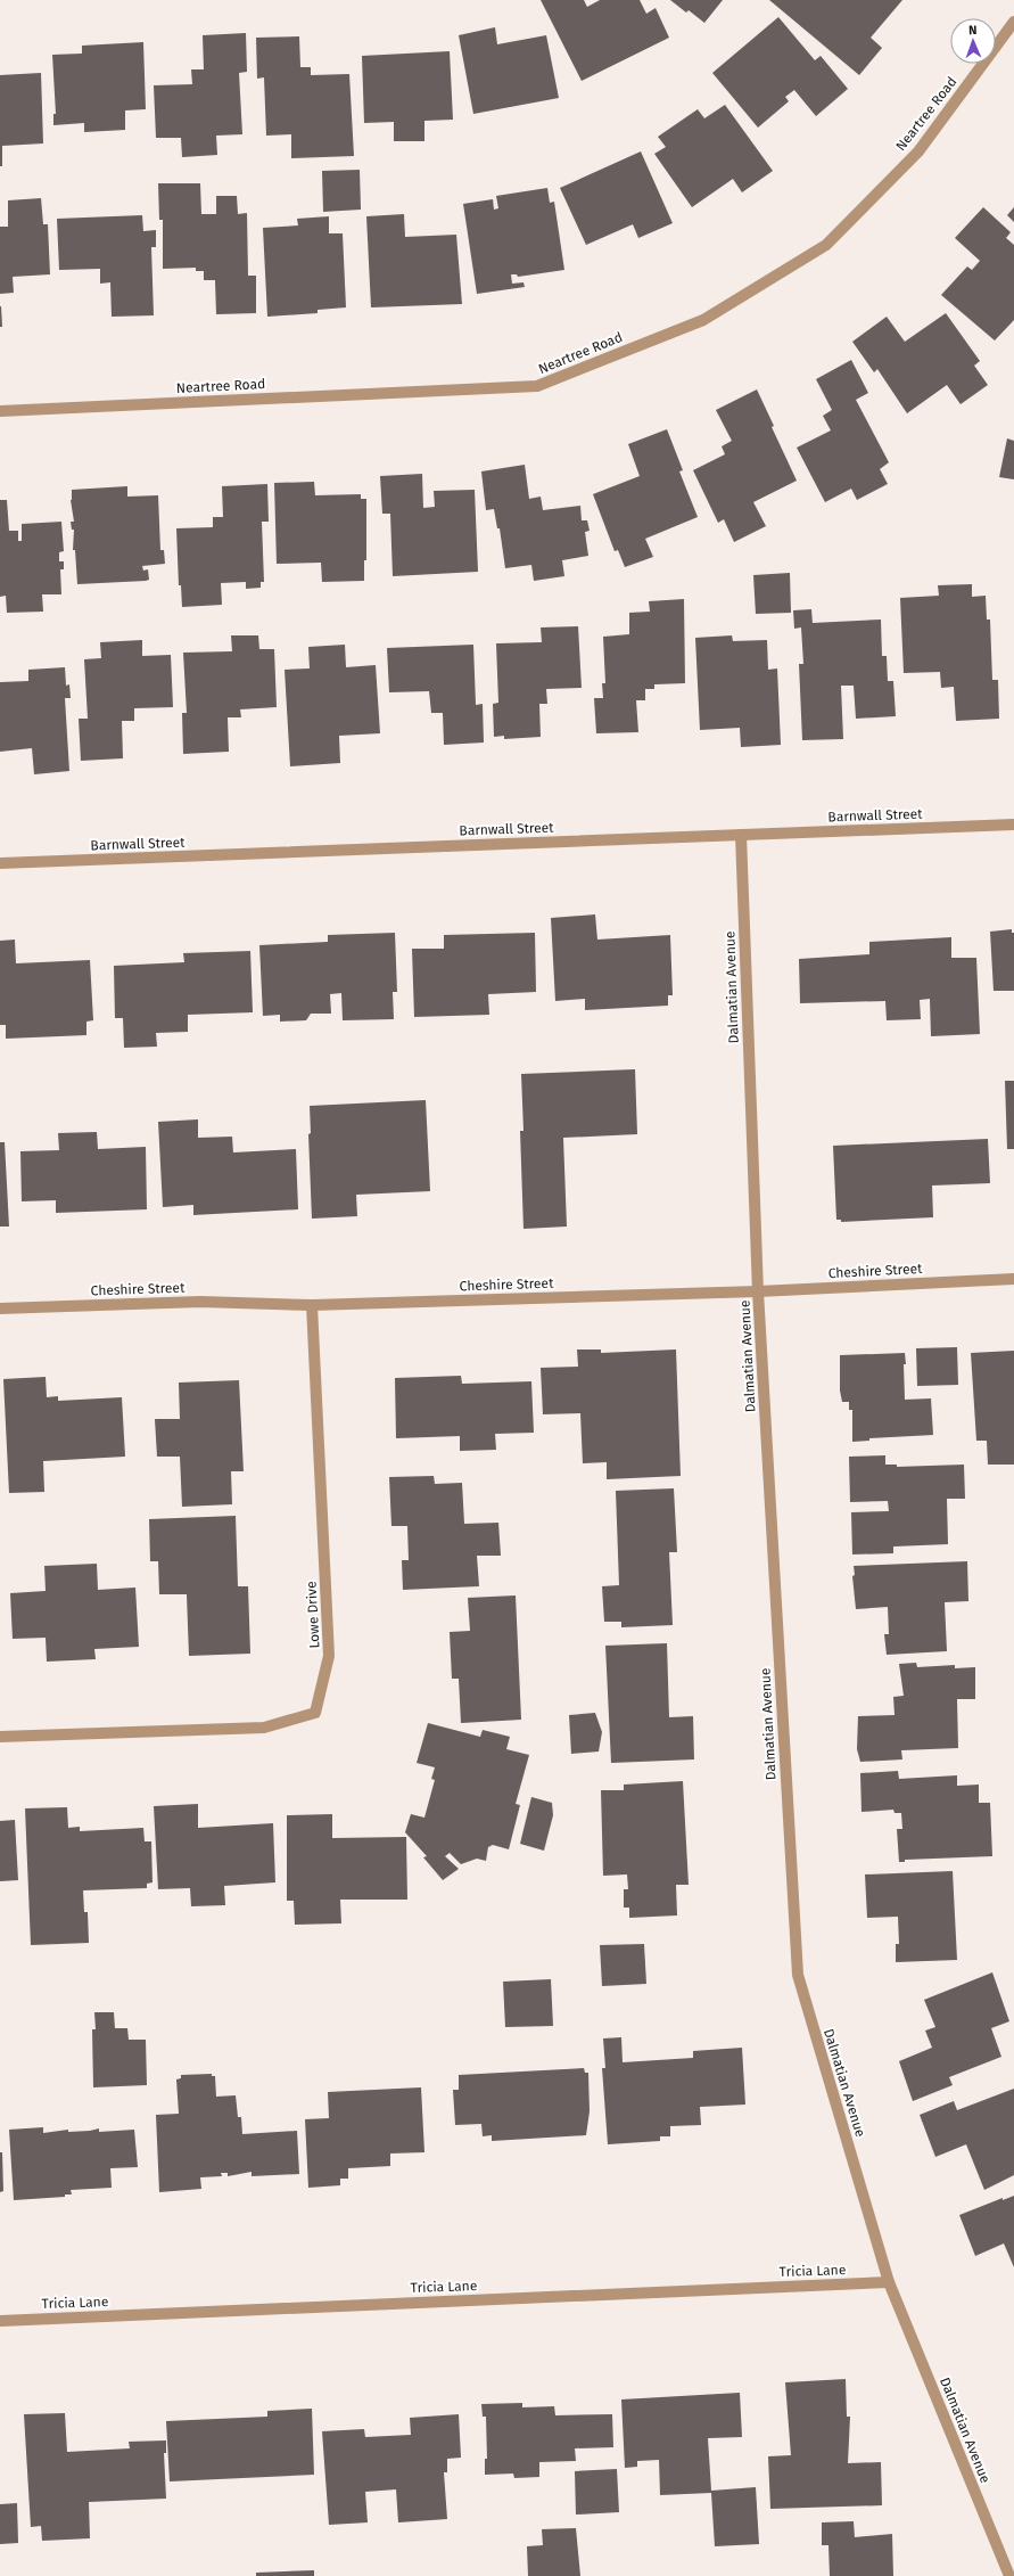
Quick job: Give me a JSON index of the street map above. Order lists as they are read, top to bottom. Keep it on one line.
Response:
{"streets":{"street":["Neartree Road","Barnwall Street","Dalmatian Avenue","Cheshire Street","Lowe Drive","Tricia Lane"]},"crossings":[["Barnwall Street","Dalmatian Avenue"],["Dalmatian Avenue","Cheshire Street"],["Dalmatian Avenue","Tricia Lane"],["Cheshire Street","Lowe Drive"]],"north":"top"}
